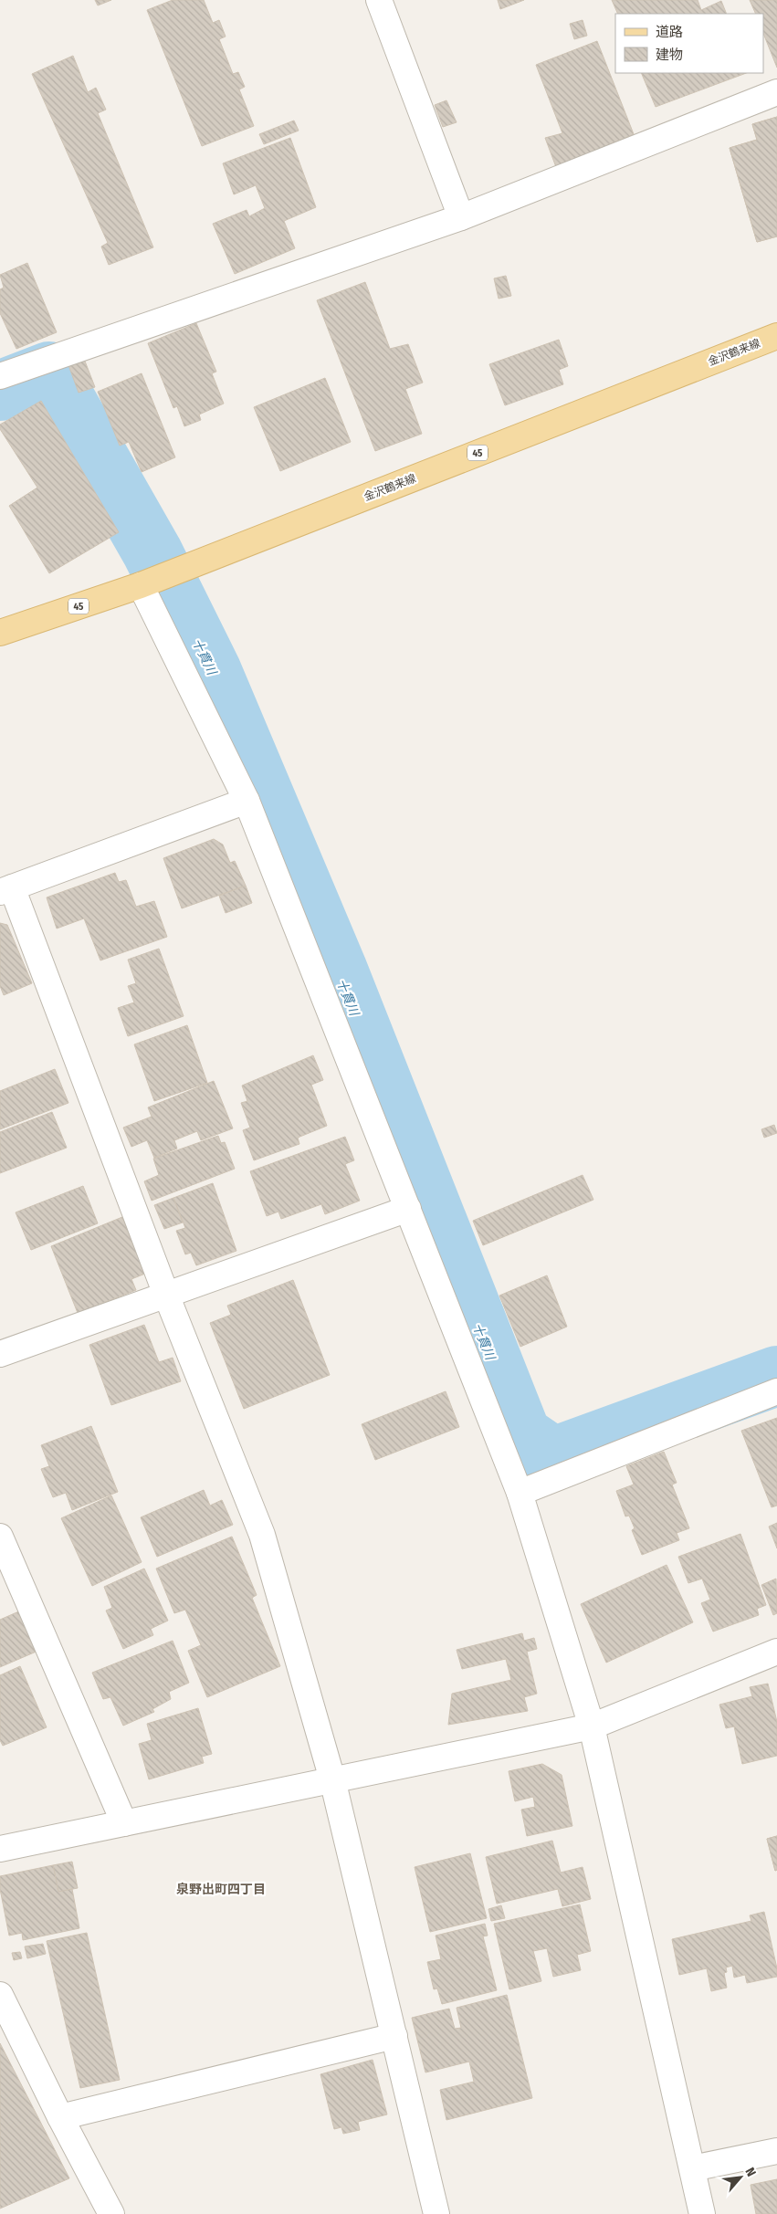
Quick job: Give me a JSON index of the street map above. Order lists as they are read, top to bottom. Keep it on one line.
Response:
{"streets":{"main road":["金沢鶴来線","45"]},"districts":["泉野出町四丁目"],"water":["十貫川"],"legend":["道路","建物"],"north":"top right"}
